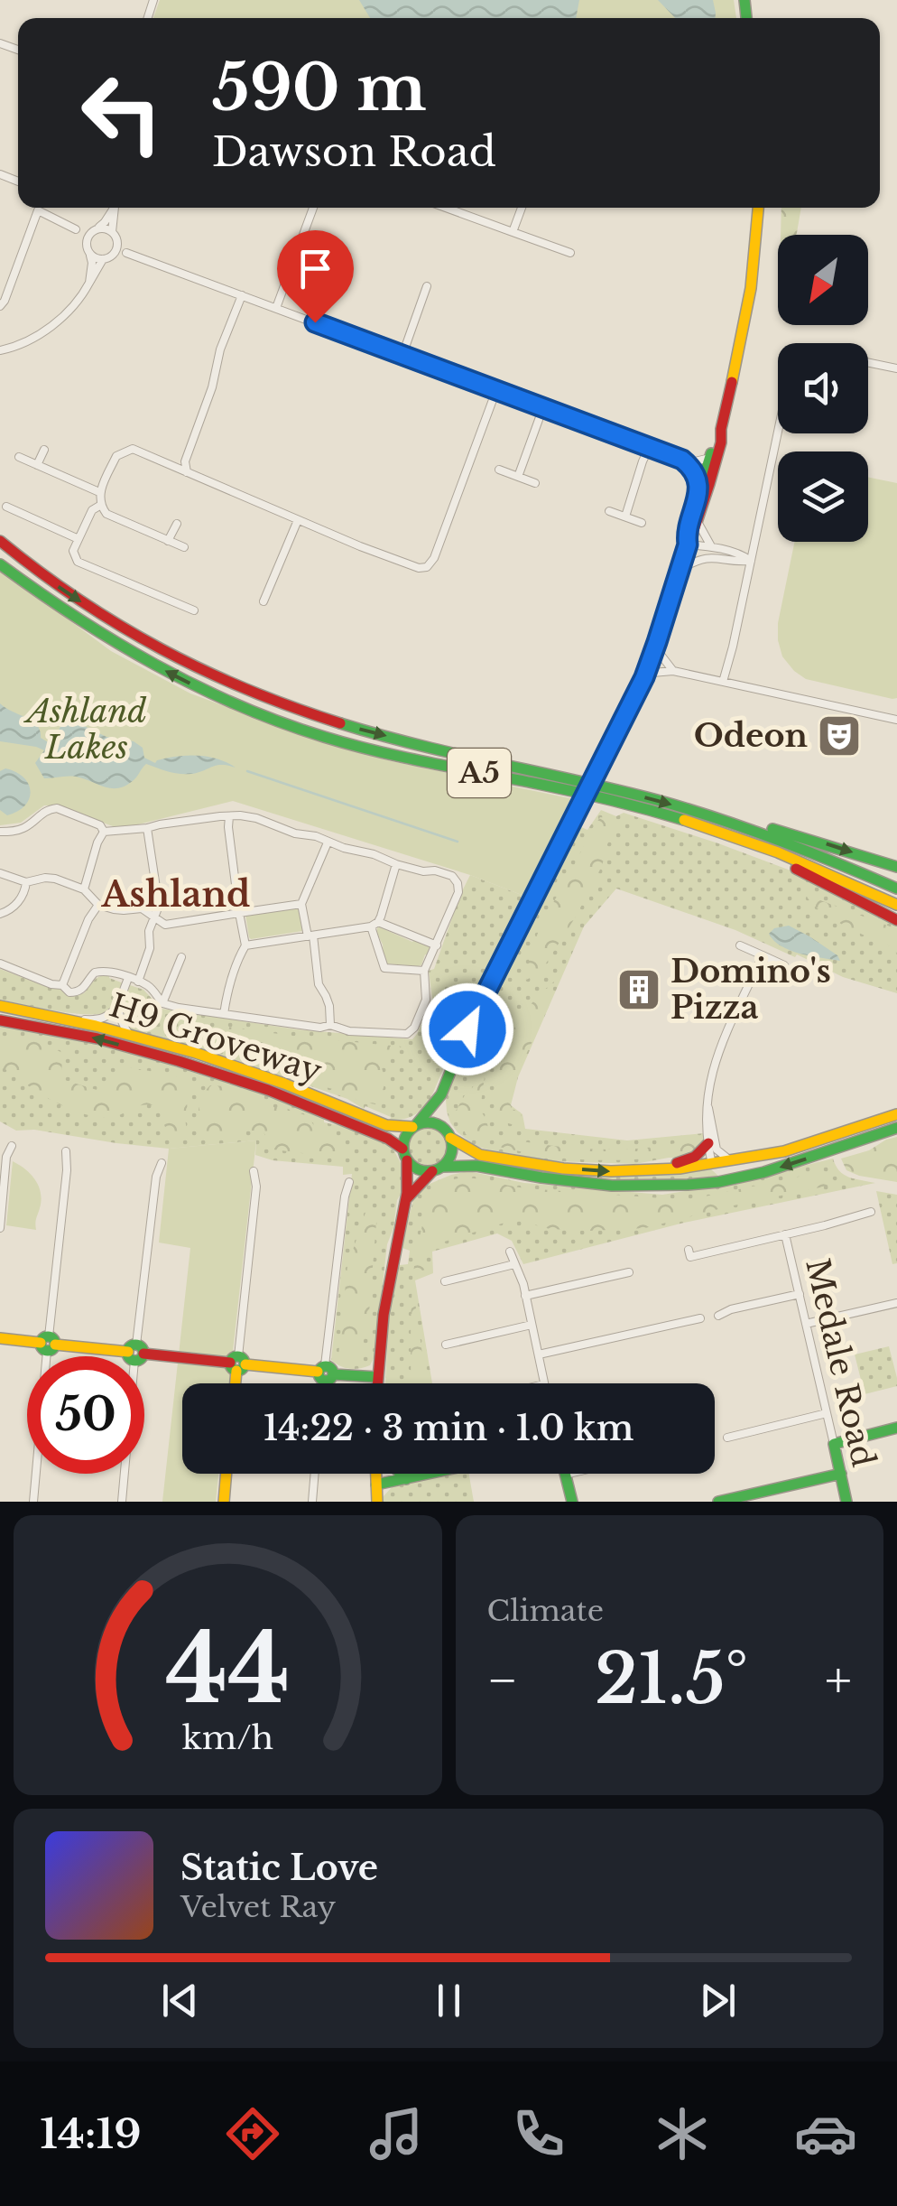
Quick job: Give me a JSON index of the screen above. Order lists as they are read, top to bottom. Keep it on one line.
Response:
{"streets":{"main road":["A5","H9 Groveway","Medale Road"]},"districts":["Ashland"],"parks":["Ashland Lakes"],"places":{"theatre":["Odeon"],"building":["Domino's Pizza"]},"north":"bottom left","page":{"turn":["590 m","Dawson Road"],"limit":"50","trip":"14:22 · 3 min · 1.0 km","tile":"Climate","heat":["−","21.5°","+"],"song":["Static Love","Velvet Ray"],"tabs":"14:19","gauge":["44","km/h"]}}
